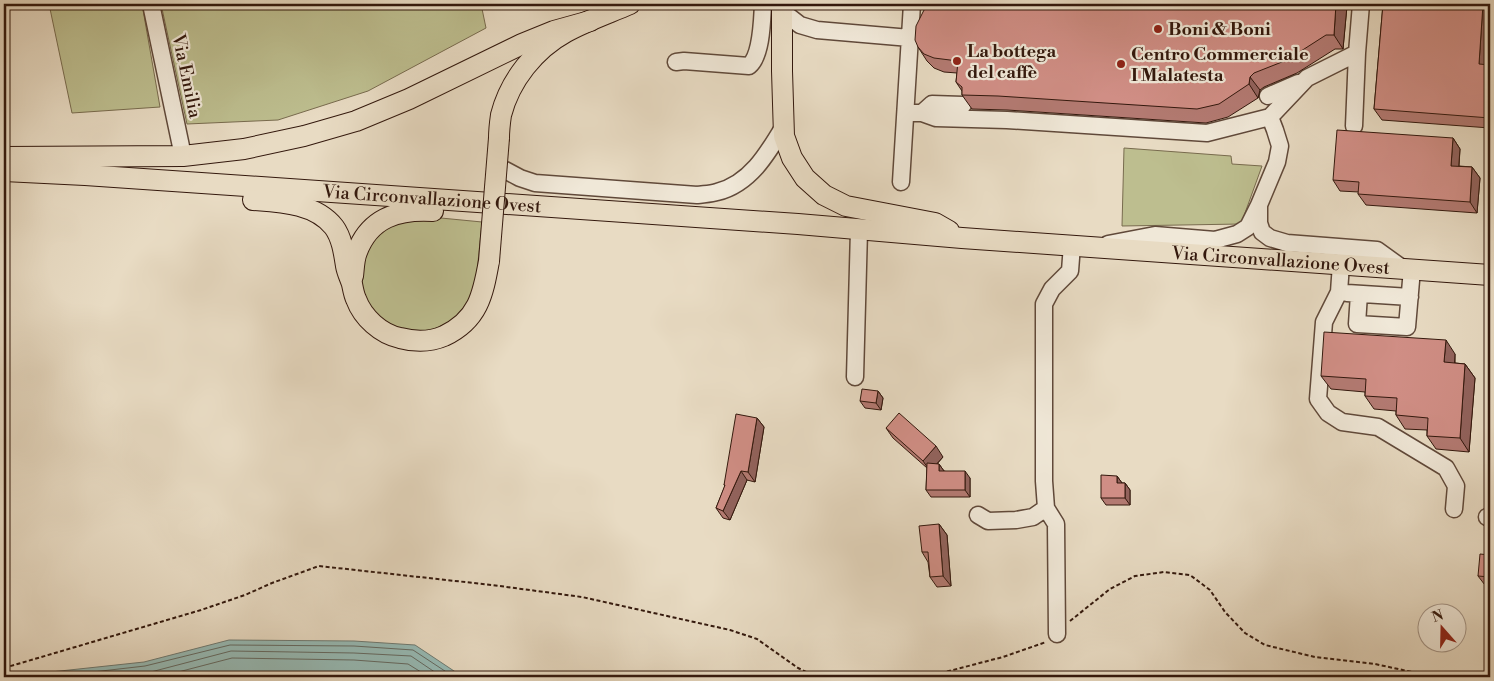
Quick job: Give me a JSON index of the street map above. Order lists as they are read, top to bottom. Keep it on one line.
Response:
{"streets":{"main road":["Via Circonvallazione Ovest"],"street":["Via Emilia"]},"places":["Boni & Boni","La bottega del caffè","Centro Commerciale I Malatesta"],"north":"top"}
